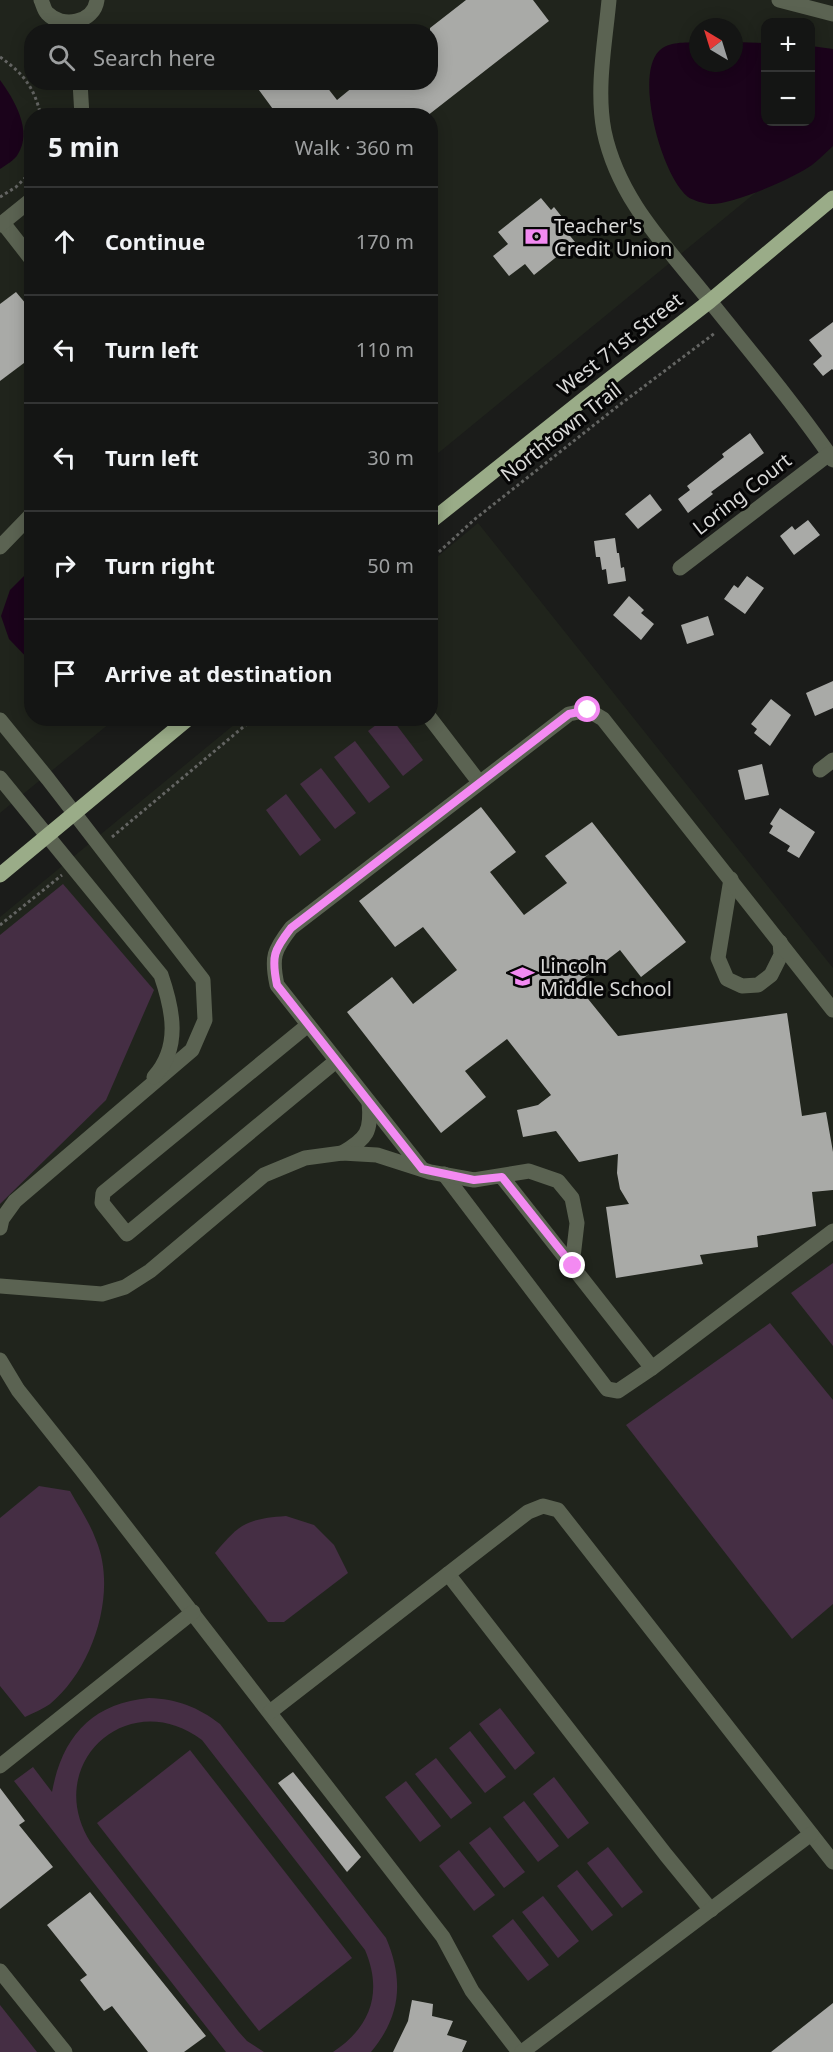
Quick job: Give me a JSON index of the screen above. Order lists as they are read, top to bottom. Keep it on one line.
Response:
{"streets":{"main road":["West 71st Street"],"street":["Loring Court"],"path":["Northtown Trail"]},"places":{"bank":["Teacher's Credit Union"],"school or university":["Lincoln Middle School"]},"north":"top left","page":{"map_buttons":["+","−"],"search":"Search here","heading":["5 min","Walk · 360 m"],"list":[["Continue","170 m"],["Turn left","110 m"],["Turn left","30 m"],["Turn right","50 m"],"Arrive at destination"]}}
